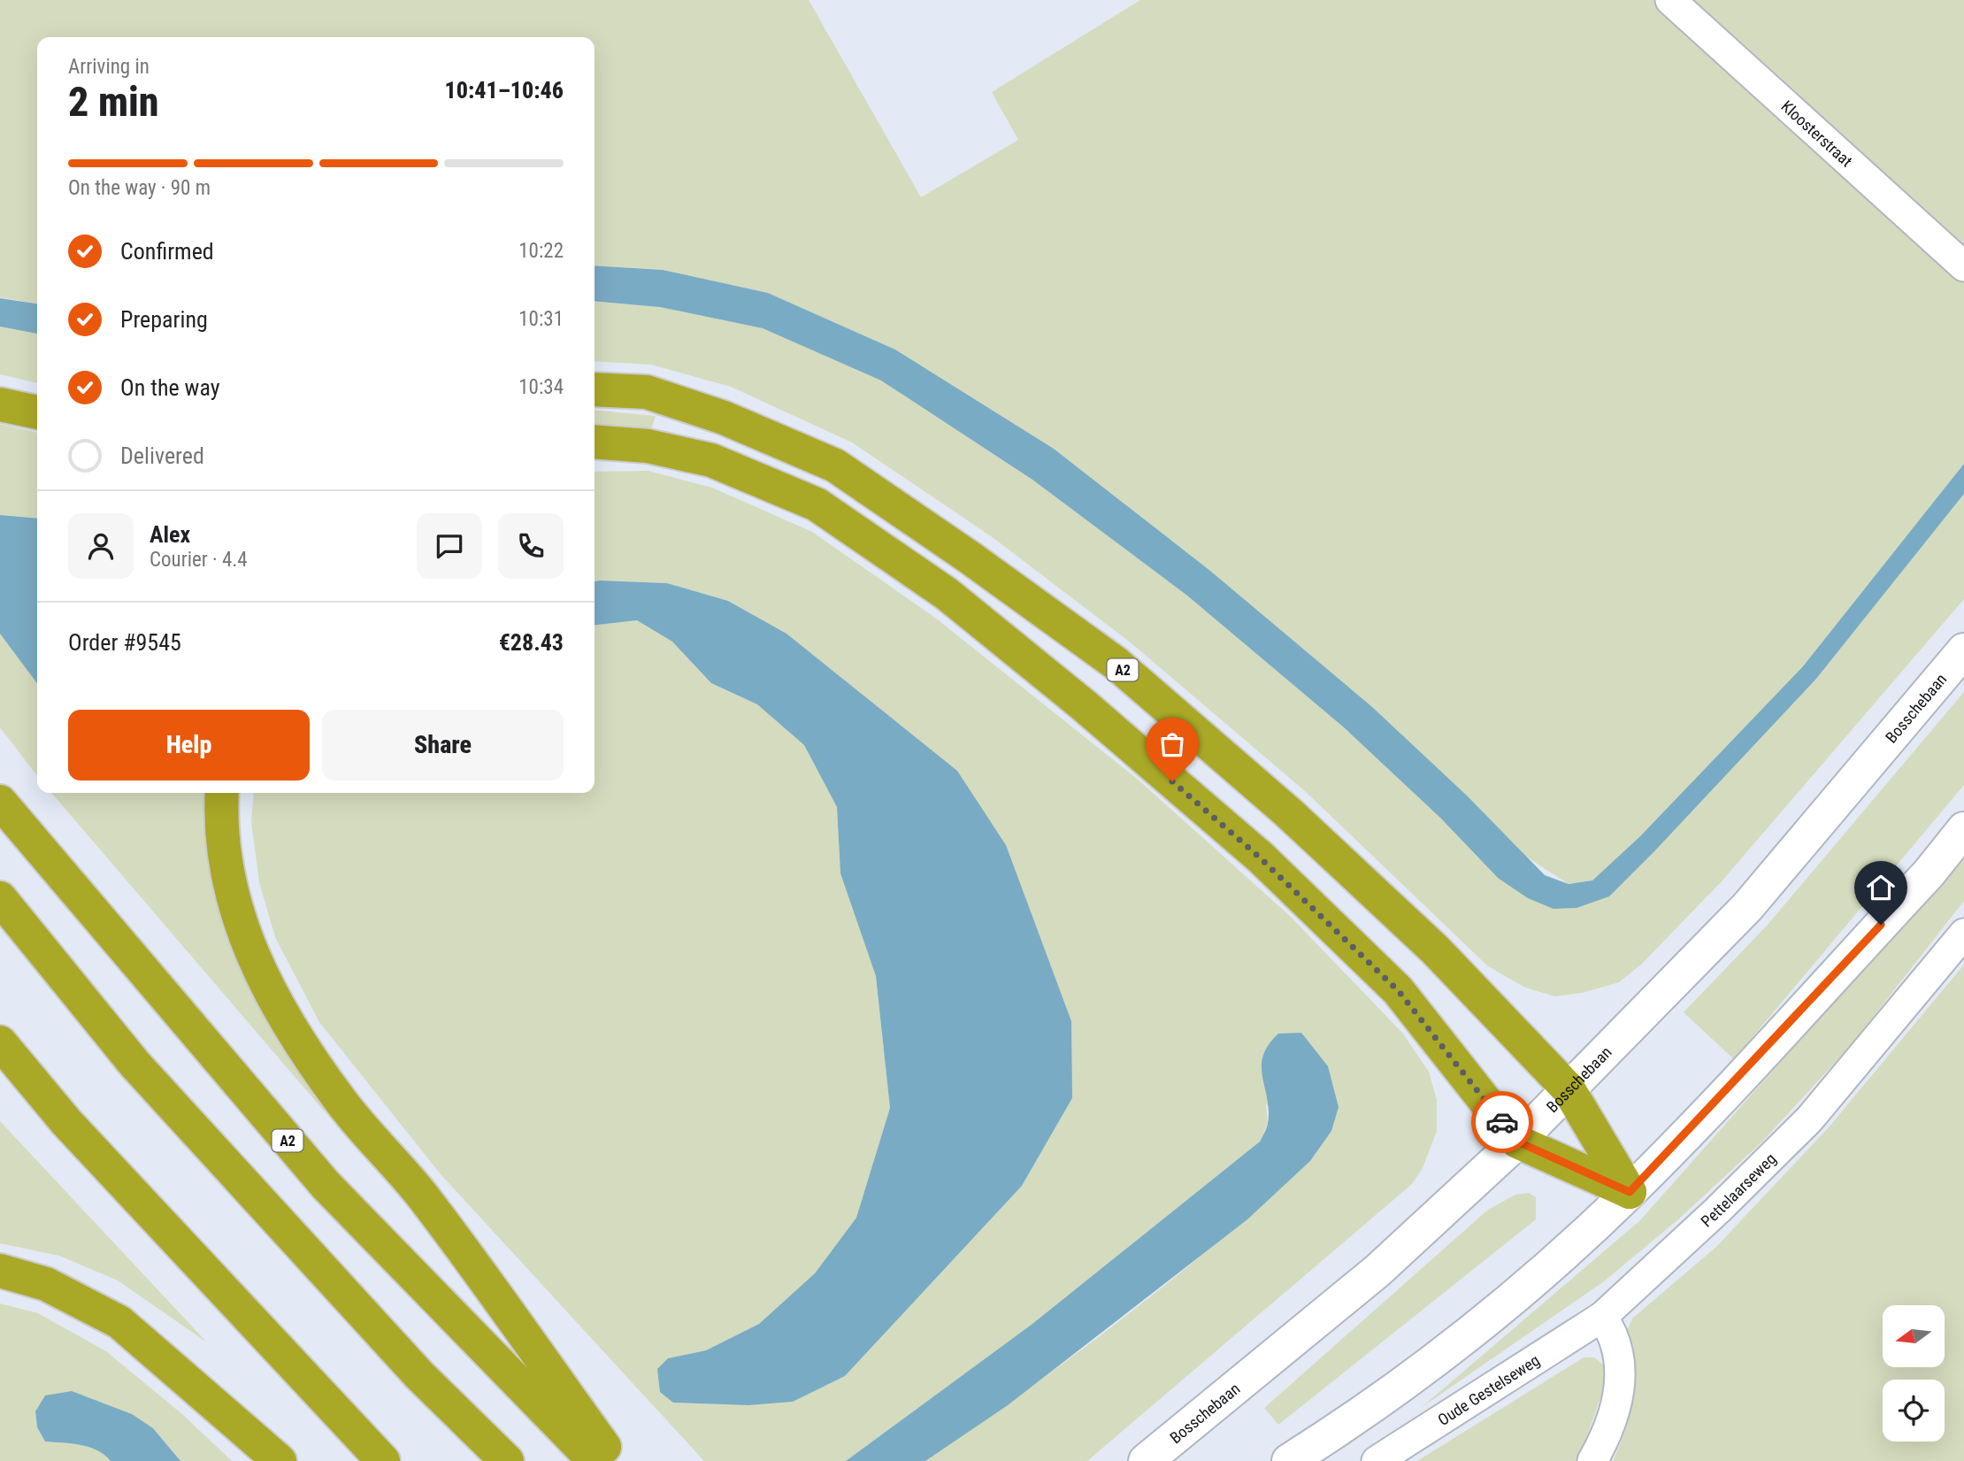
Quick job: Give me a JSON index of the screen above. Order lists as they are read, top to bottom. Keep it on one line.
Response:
{"streets":{"highway":["A2"],"main road":["Bosschebaan"],"street":["Kloosterstraat","Pettelaarseweg","Oude Gestelseweg"]},"crossings":[["A2","Bosschebaan"],["Pettelaarseweg","Oude Gestelseweg"]],"north":"left","page":{"heading":["2 min","Arriving in","10:41–10:46"],"panel":["Alex","Courier · 4.4","Order #9545","€28.43"],"bar":"On the way · 90 m","list":[["Confirmed","10:22"],["Preparing","10:31"],["On the way","10:34"],"Delivered"],"buttons":["Help","Share"]}}
